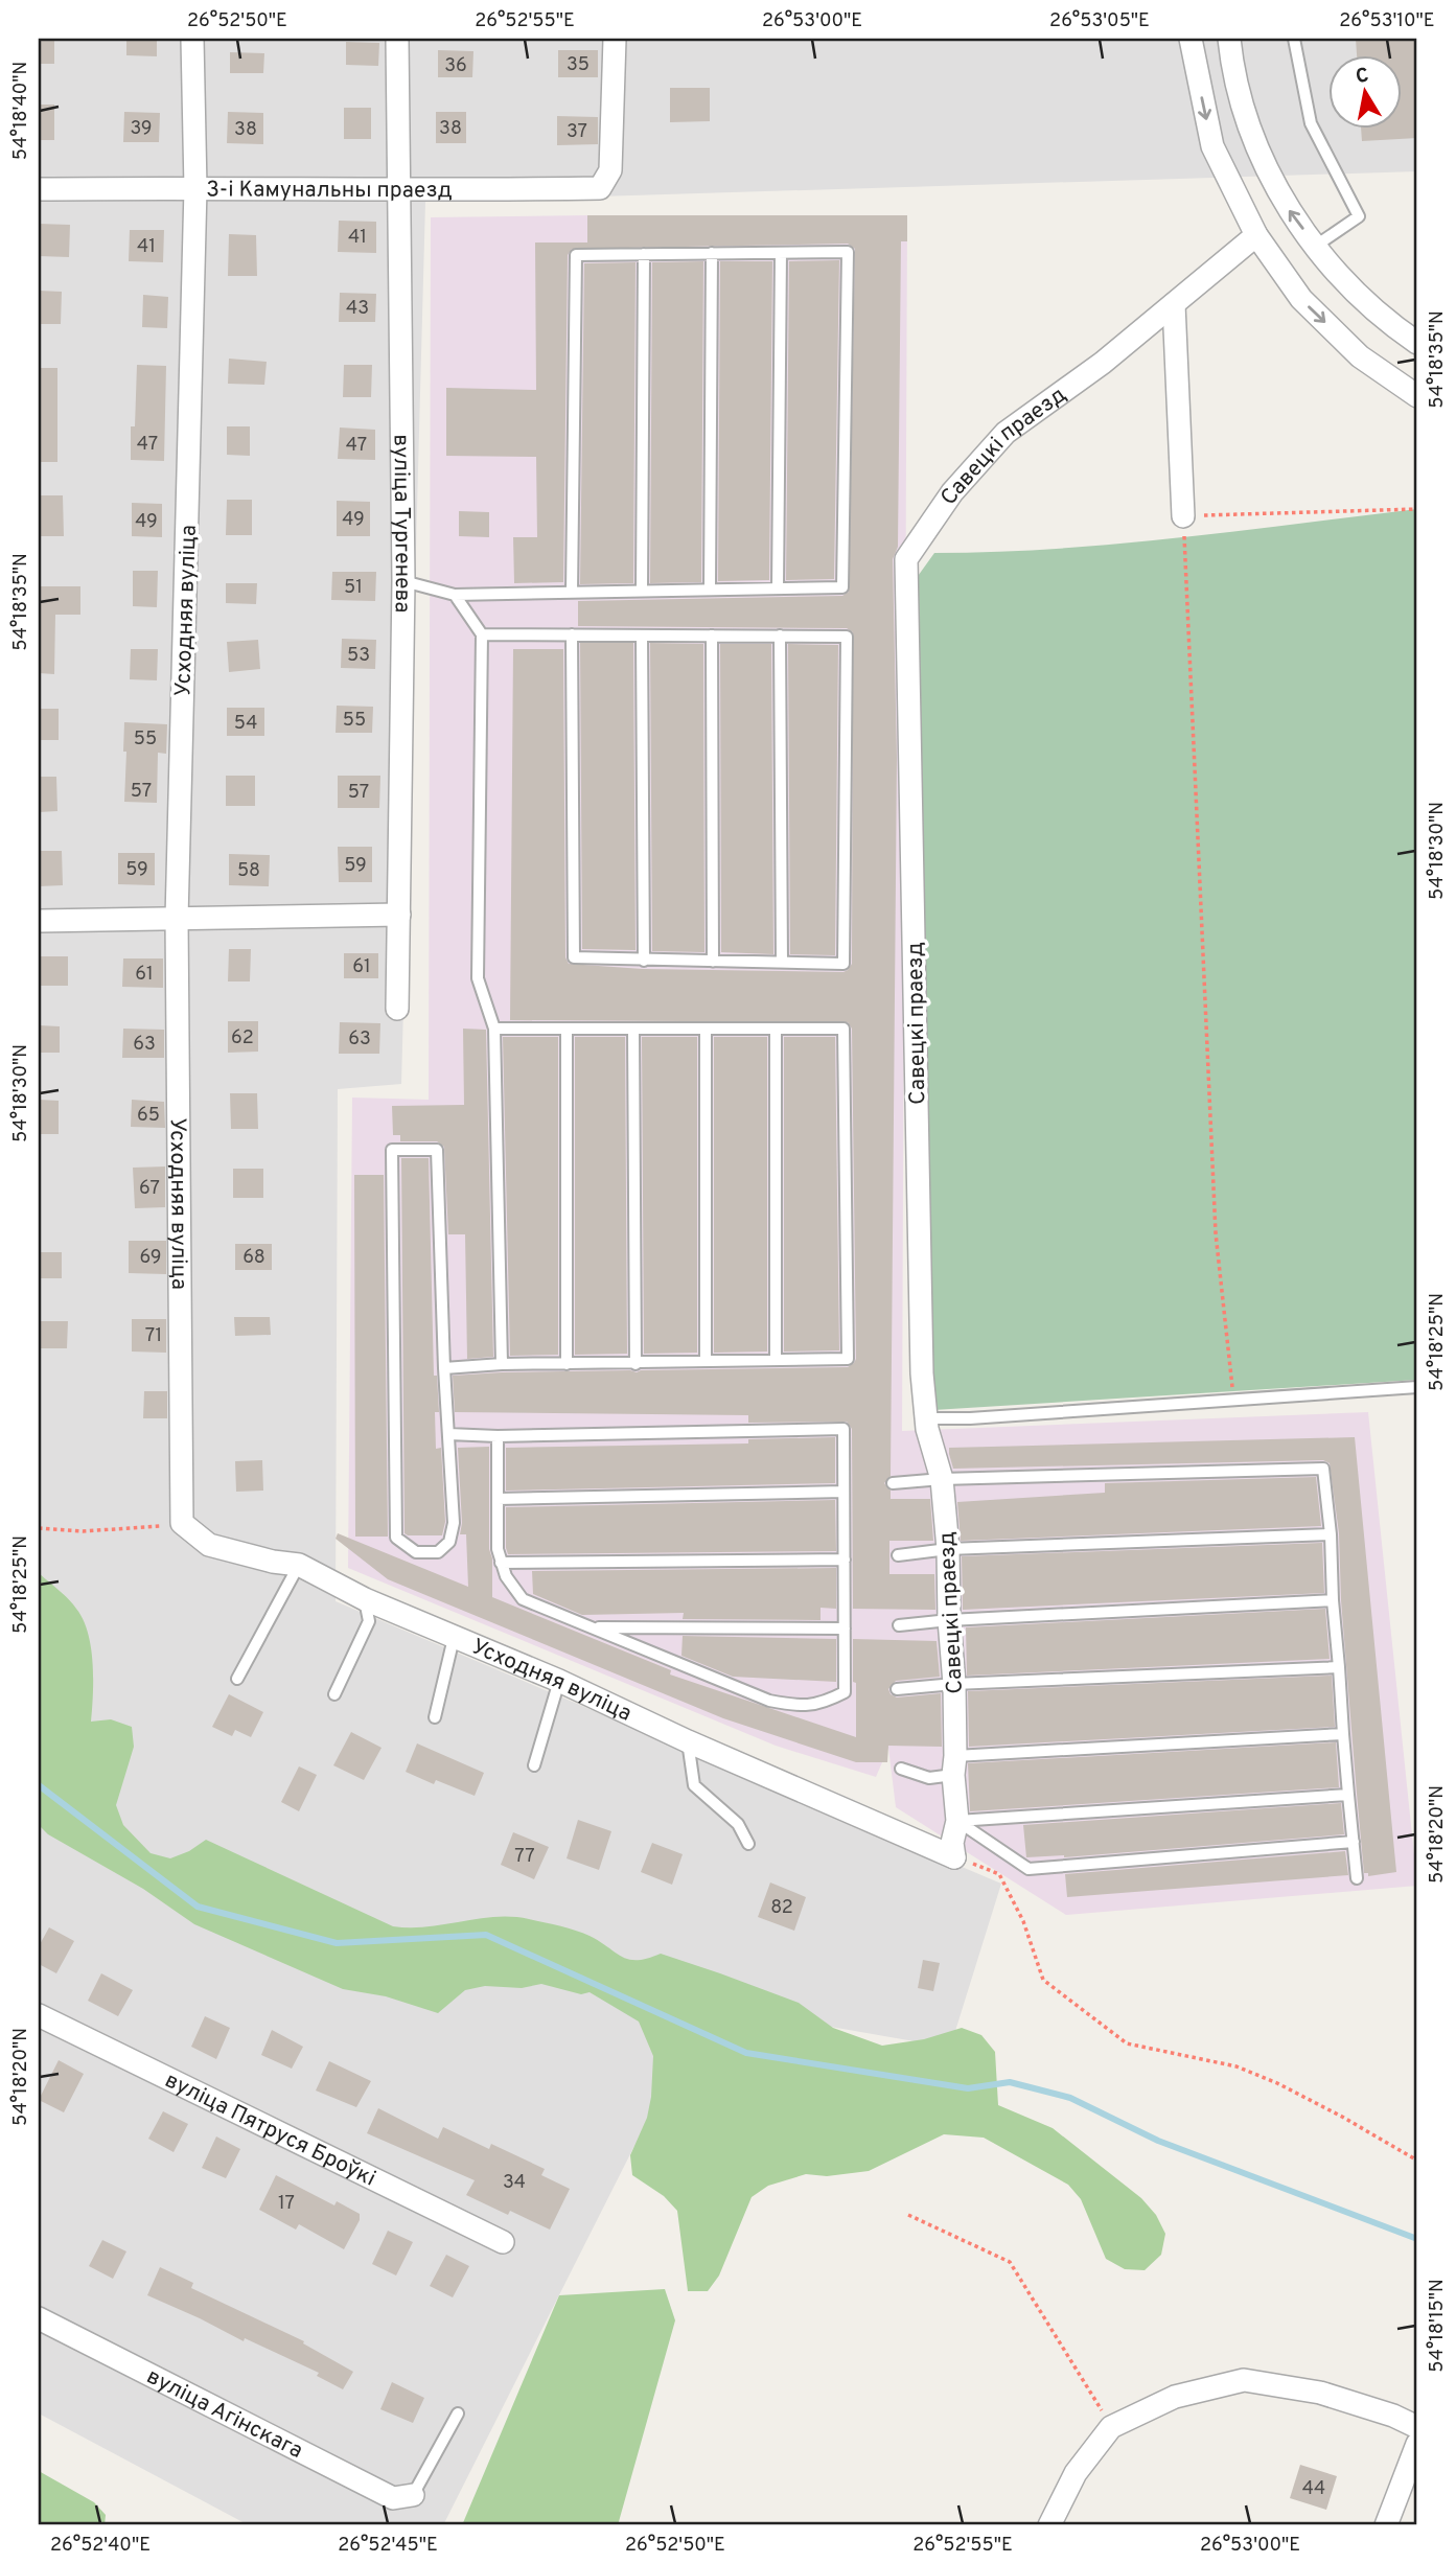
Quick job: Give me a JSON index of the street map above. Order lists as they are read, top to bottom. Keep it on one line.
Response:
{"streets":{"street":["3-і Камунальны праезд","Савецкі праезд","вуліца Тургенева","Усходняя вуліца","вуліца Пятруся Броўкі","вуліца Агінскага"]},"crossings":[["3-і Камунальны праезд","вуліца Тургенева"],["3-і Камунальны праезд","Усходняя вуліца"],["Савецкі праезд","Усходняя вуліца"]],"house_numbers":["35","36","39","38","38","37","41","41","43","47","47","49","49","51","53","55","54","55","57","57","59","59","58","61","61","62","63","63","65","67","69","68","71","77","82","34","17","44"],"north":"top","coordinates":["26°52'50\"E","26°52'55\"E","26°53'00\"E","26°53'05\"E","26°53'10\"E","54°18'40\"N","54°18'35\"N","54°18'30\"N","54°18'25\"N","54°18'20\"N","54°18'15\"N","26°52'40\"E","26°52'45\"E"]}
